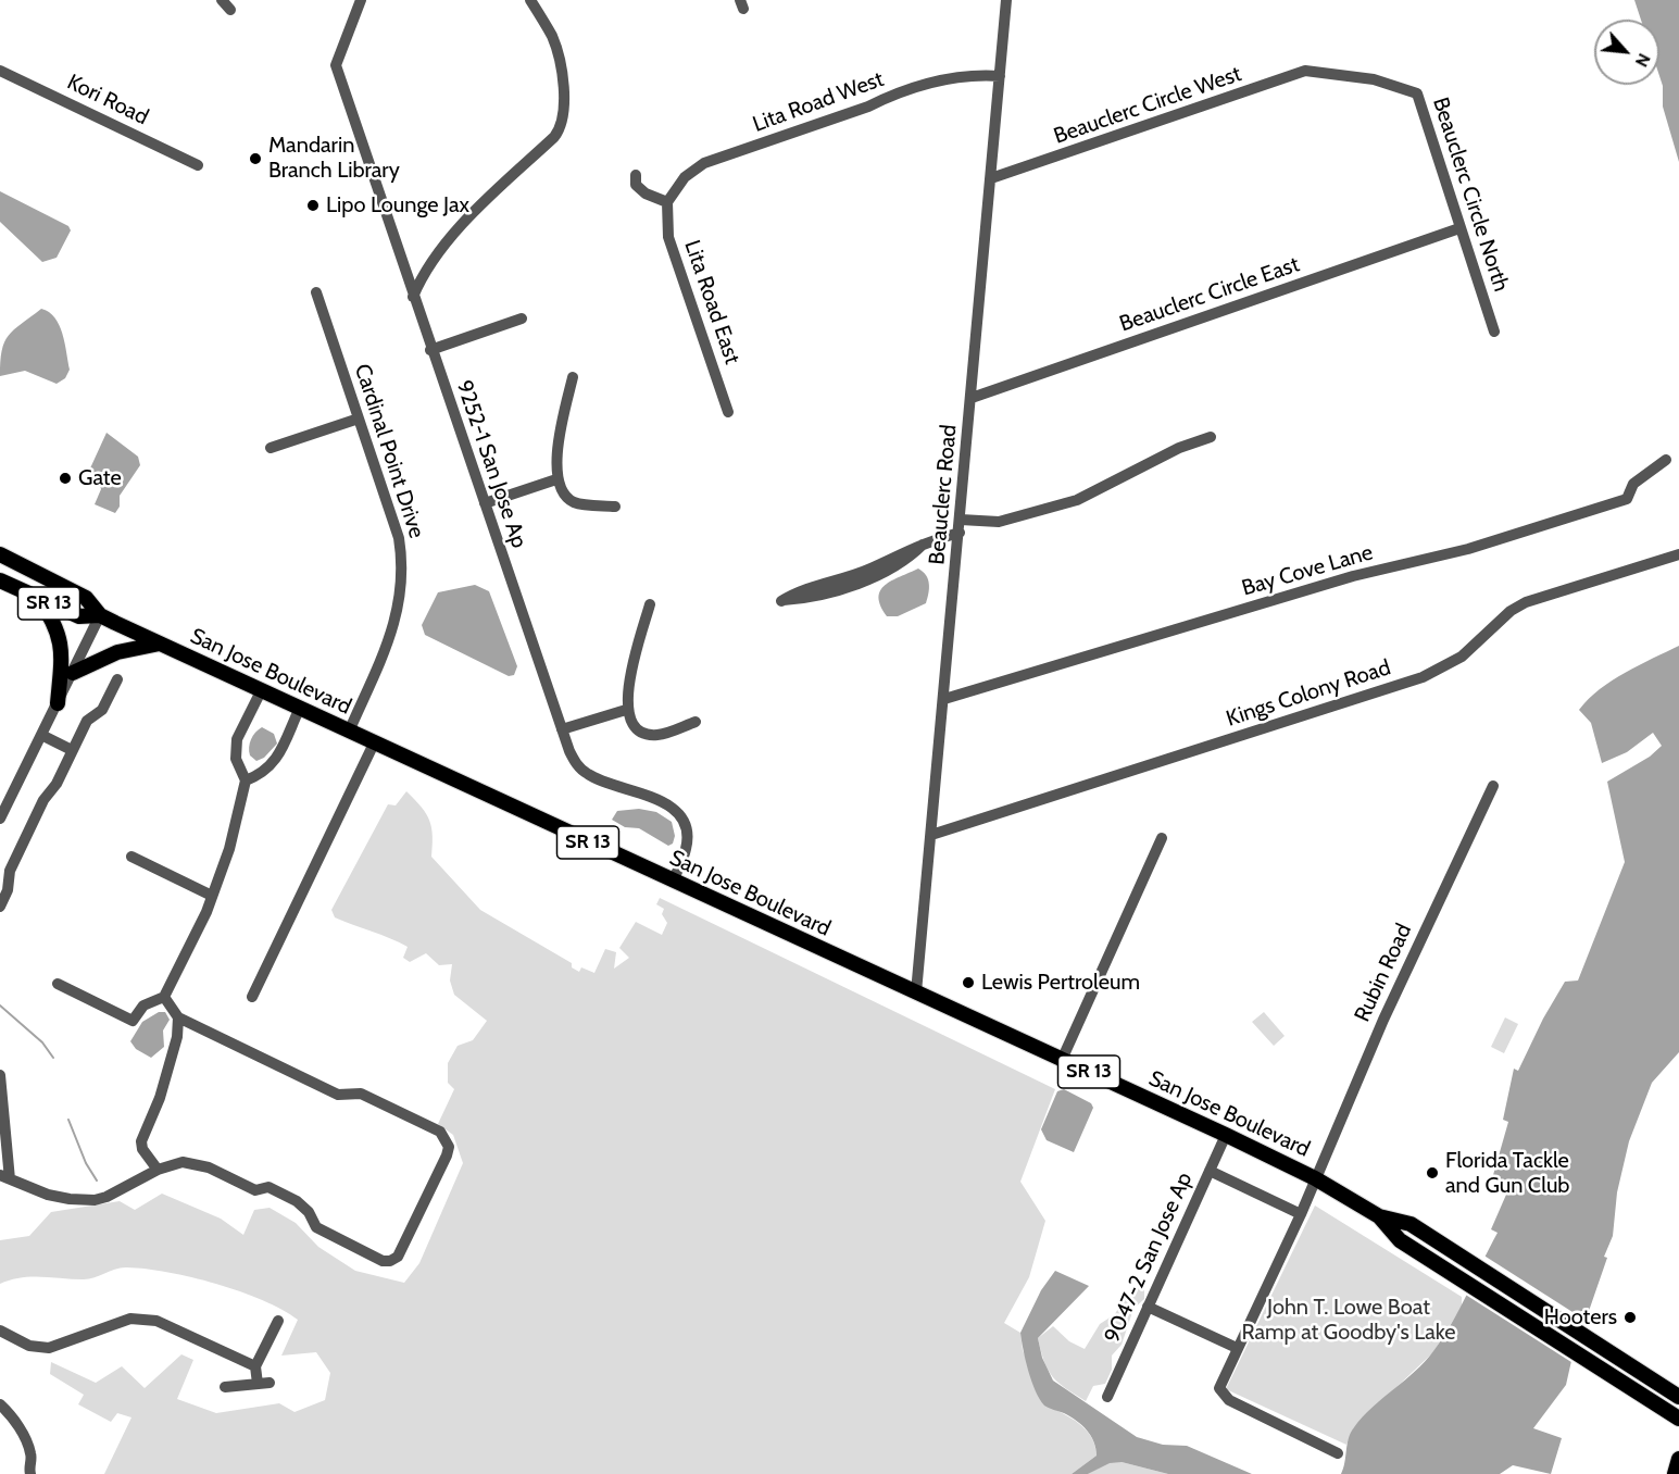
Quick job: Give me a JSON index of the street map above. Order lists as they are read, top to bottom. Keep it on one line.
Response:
{"streets":{"main road":["SR 13","San Jose Boulevard"],"street":["Kori Road","Lita Road West","Beauclerc Circle West","Beauclerc Circle North","Beauclerc Circle East","Lita Road East","Cardinal Point Drive","9252-1 San Jose Ap","Beauclerc Road","Bay Cove Lane","Kings Colony Road","Rubin Road","9047-2 San Jose Ap"]},"crossings":[["Lita Road West","Lita Road East"],["Lita Road West","Beauclerc Road"],["Beauclerc Circle West","Beauclerc Circle North"],["Beauclerc Circle West","Beauclerc Road"],["Beauclerc Circle North","Beauclerc Circle East"],["Beauclerc Circle East","Beauclerc Road"],["Cardinal Point Drive","San Jose Boulevard"],["9252-1 San Jose Ap","San Jose Boulevard"],["Beauclerc Road","Bay Cove Lane"],["Beauclerc Road","San Jose Boulevard"],["Beauclerc Road","Kings Colony Road"],["San Jose Boulevard","Rubin Road"],["San Jose Boulevard","9047-2 San Jose Ap"]],"parks":["John T. Lowe Boat Ramp at Goodby's Lake"],"places":["Mandarin Branch Library","Lipo Lounge Jax","Gate","Lewis Pertroleum","Florida Tackle and Gun Club","Hooters"],"north":"bottom right"}
